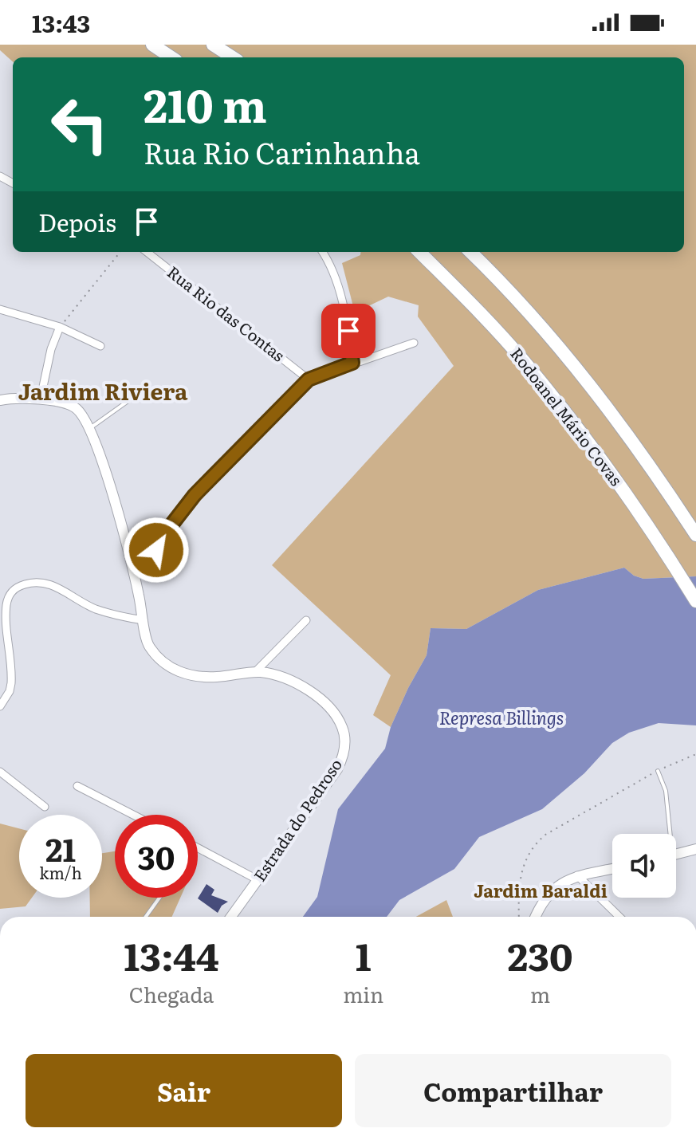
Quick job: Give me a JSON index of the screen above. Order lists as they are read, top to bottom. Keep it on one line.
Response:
{"streets":{"highway":["Rodoanel Mário Covas"],"main road":["Estrada do Pedroso"],"street":["Rua Rio das Contas"]},"districts":["Jardim Riviera","Jardim Baraldi"],"water":["Represa Billings"],"page":{"status":"13:43","turn":["210 m","Rua Rio Carinhanha"],"then":"Depois","speed":"21 km/h","limit":"30","eta":["13:44","Chegada","1","min","230","m"],"buttons":["Sair","Compartilhar"]}}
